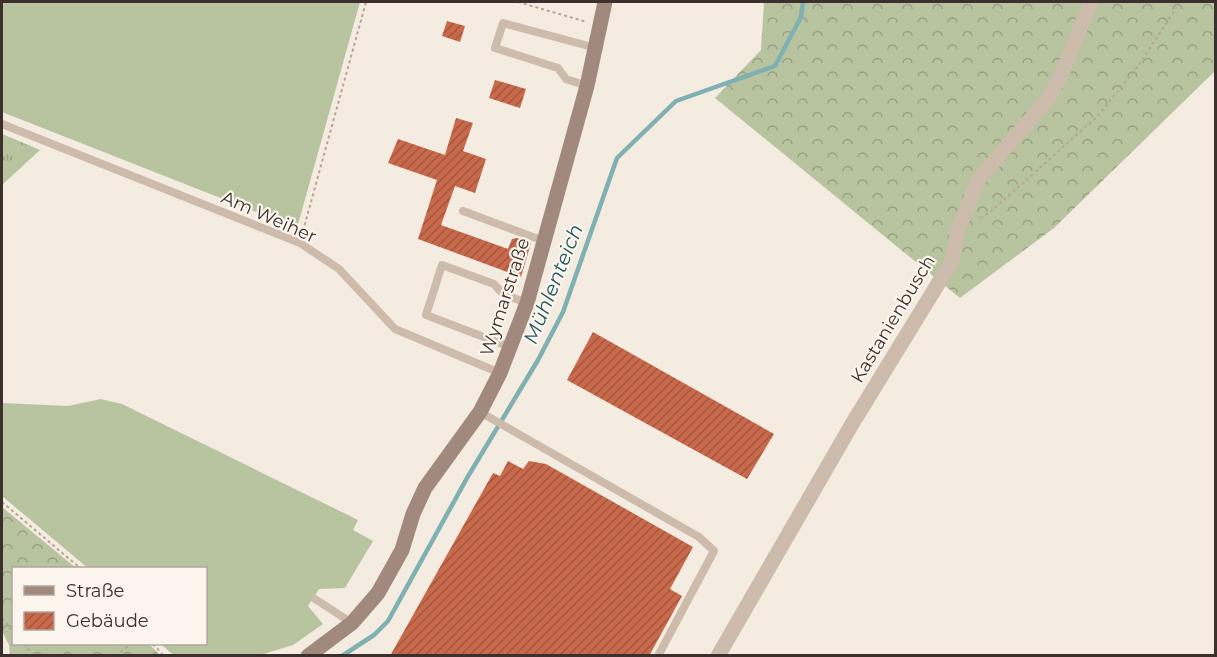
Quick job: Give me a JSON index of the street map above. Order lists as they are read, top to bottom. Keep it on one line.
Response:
{"streets":{"main road":["Wymarstraße"],"street":["Kastanienbusch"],"lane":["Am Weiher"]},"crossings":[["Am Weiher","Wymarstraße"]],"water":["Mühlenteich"],"legend":["Straße","Gebäude"]}
